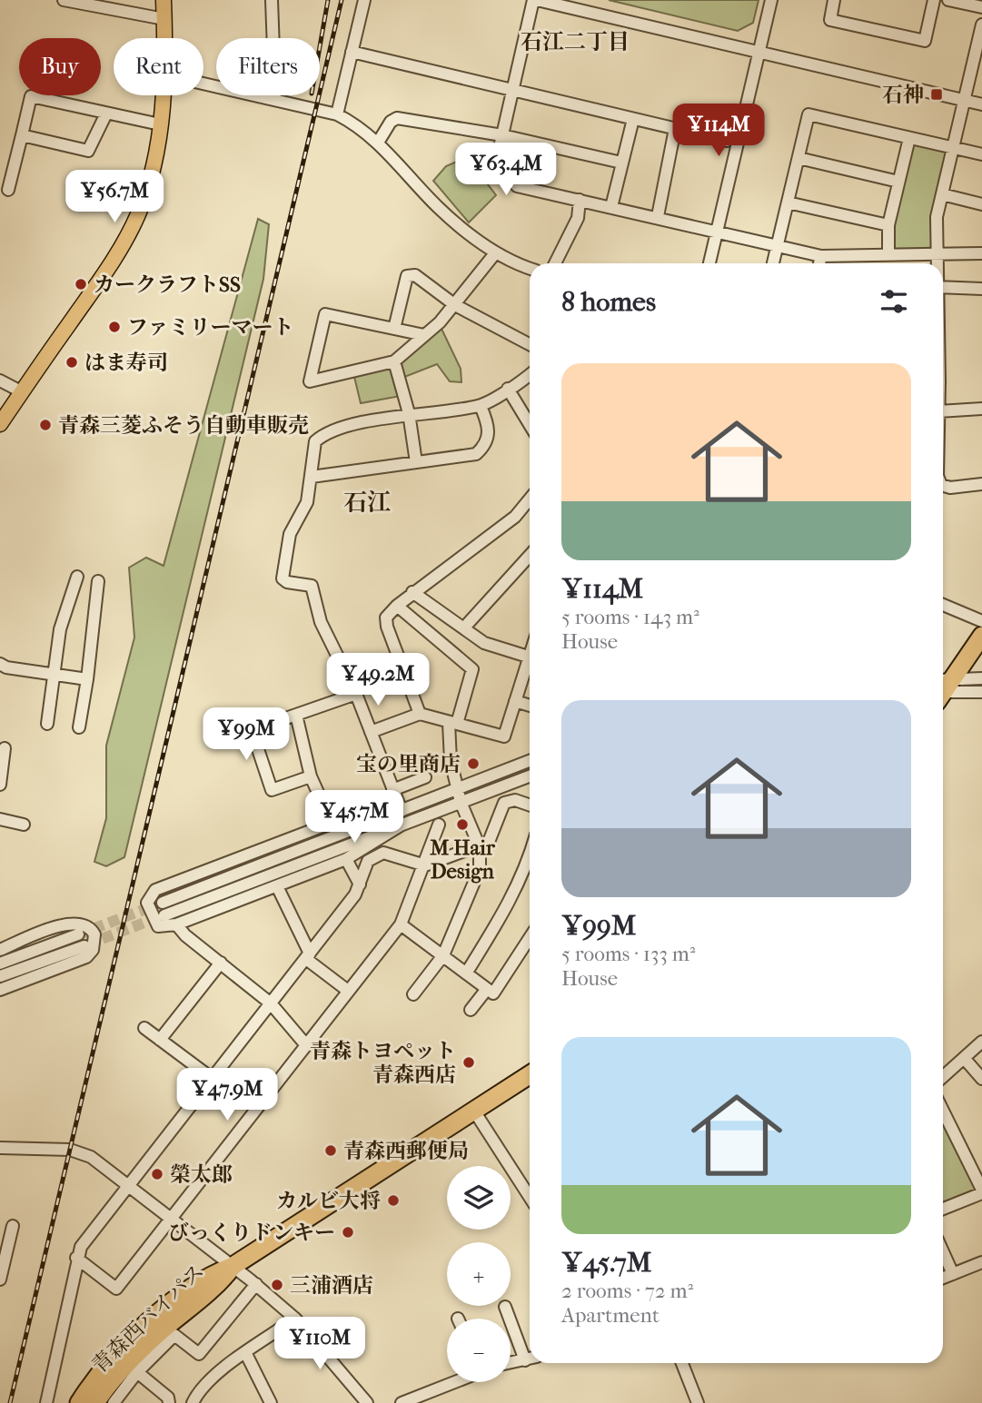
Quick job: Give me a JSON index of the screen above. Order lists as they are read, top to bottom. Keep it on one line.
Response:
{"streets":{"highway":["青森西バイパス"]},"districts":["石江二丁目","石江"],"places":{"transit":["石神"],"other":["カークラフトSS","ファミリーマート","はま寿司","青森三菱ふそう自動車販売","宝の里商店","M Hair Design","青森トヨペット 青森西店","青森西郵便局","榮太郎","カルビ大将","びっくりドンキー","三浦酒店"]},"page":{"chip":["Buy","Rent","Filters"],"price":["¥114M","¥63.4M","¥56.7M","¥49.2M","¥99M","¥45.7M","¥47.9M","¥110M"],"heading":"8 homes","list":[{"name":"¥114M","note":"5 rooms · 143 m² · House"},{"name":"¥99M","note":"5 rooms · 133 m² · House"},{"name":"¥45.7M","note":"2 rooms · 72 m² · Apartment"}],"map_buttons":["+","−"]}}
